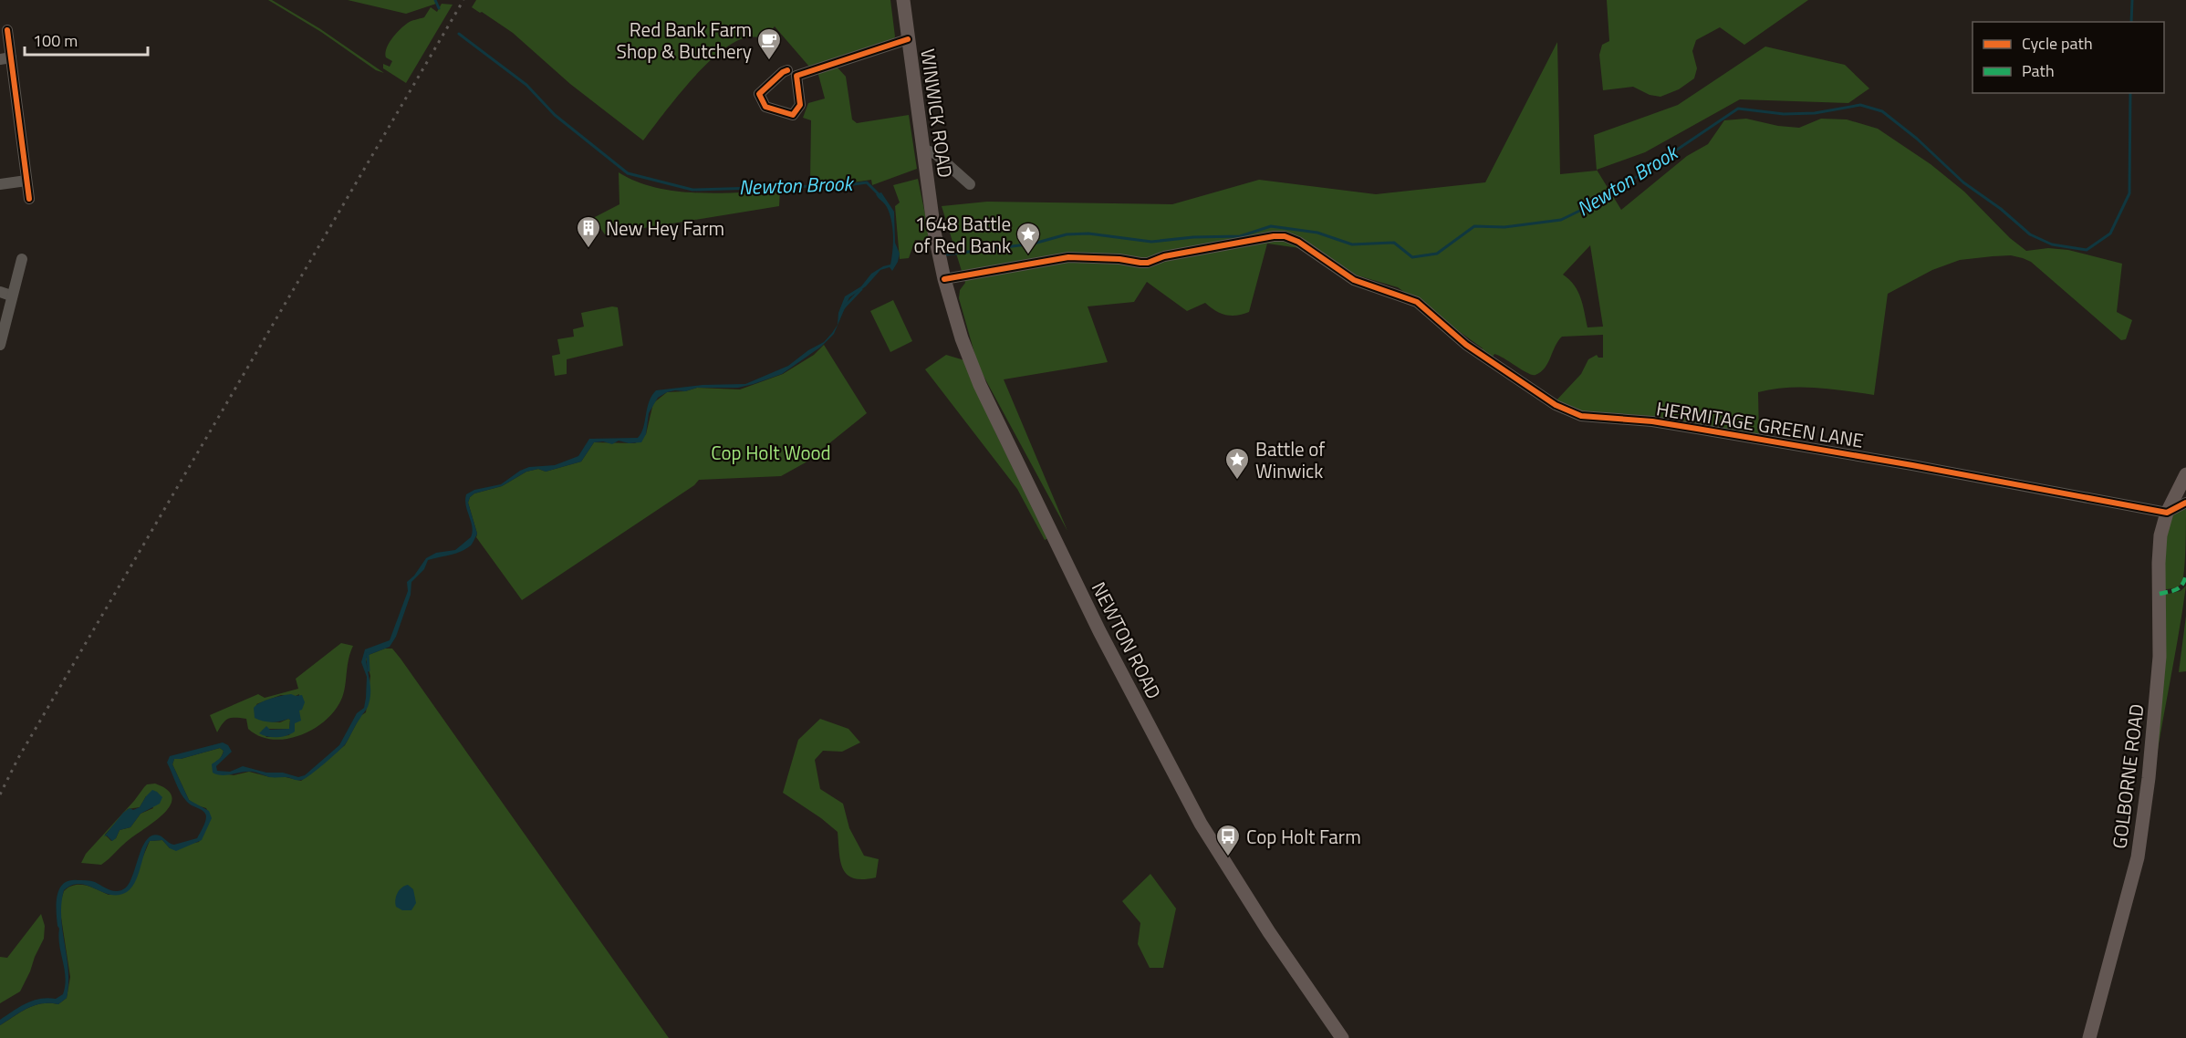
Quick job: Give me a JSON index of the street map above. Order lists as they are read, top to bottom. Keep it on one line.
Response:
{"streets":{"main road":["WINWICK ROAD","NEWTON ROAD","GOLBORNE ROAD"],"street":["HERMITAGE GREEN LANE"]},"crossings":[["WINWICK ROAD","NEWTON ROAD"],["HERMITAGE GREEN LANE","NEWTON ROAD"],["HERMITAGE GREEN LANE","GOLBORNE ROAD"]],"water":["Newton Brook"],"parks":["Cop Holt Wood"],"places":{"cafe":["Red Bank Farm Shop & Butchery"],"building":["New Hey Farm"],"place":["1648 Battle of Red Bank","Battle of Winwick"],"bus stop":["Cop Holt Farm"]},"legend":["Cycle path","Path"],"scale_bar":"100 m"}
